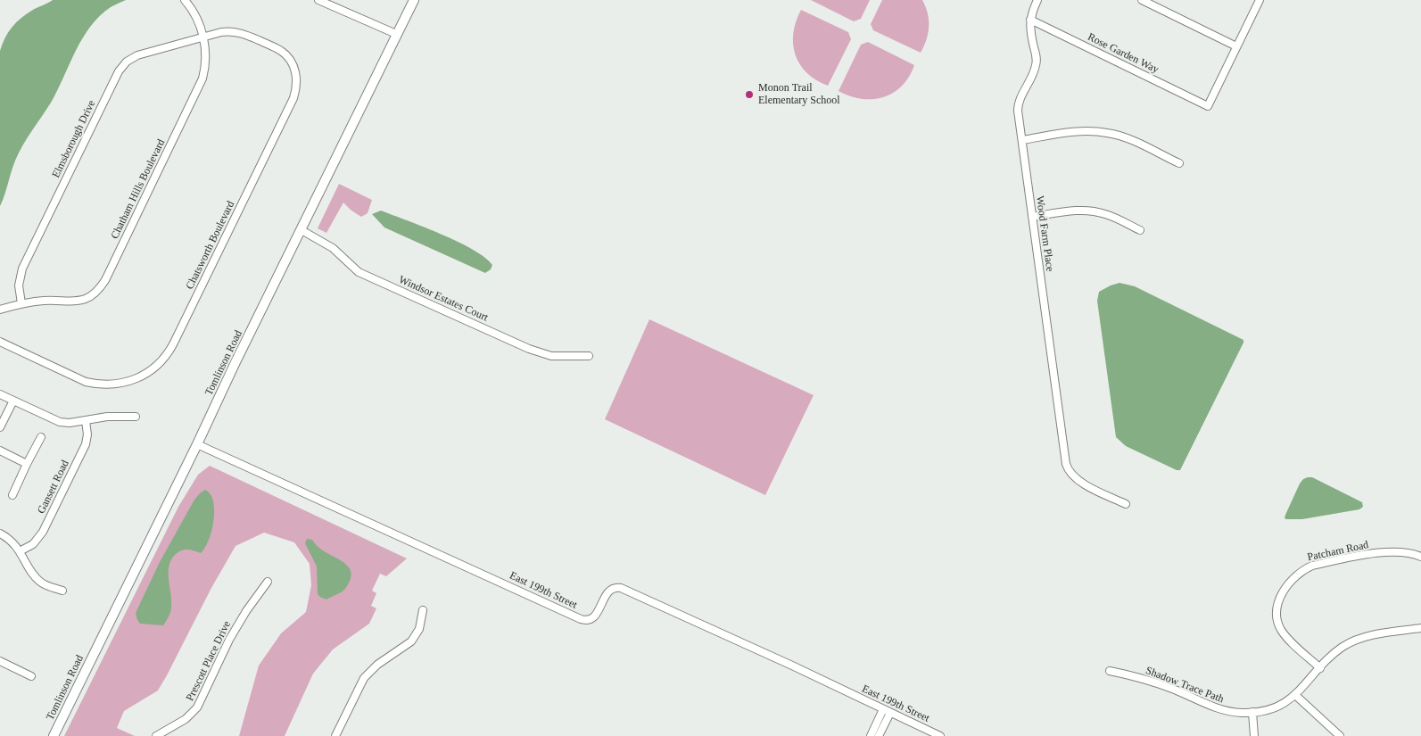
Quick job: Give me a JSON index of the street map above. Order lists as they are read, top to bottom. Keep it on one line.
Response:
{"streets":{"street":["Rose Garden Way","Elmsborough Drive","Chatham Hills Boulevard","Wood Farm Place","Chatsworth Boulevard","Windsor Estates Court","Tomlinson Road","Gansett Road","Patcham Road","East 199th Street","Prescott Place Drive","Shadow Trace Path"]},"crossings":[["Rose Garden Way","Wood Farm Place"],["Elmsborough Drive","Chatham Hills Boulevard"],["Elmsborough Drive","Chatsworth Boulevard"],["Chatham Hills Boulevard","Chatsworth Boulevard"],["Windsor Estates Court","Tomlinson Road"],["Tomlinson Road","East 199th Street"],["Patcham Road","Shadow Trace Path"]],"places":["Monon Trail Elementary School"]}
